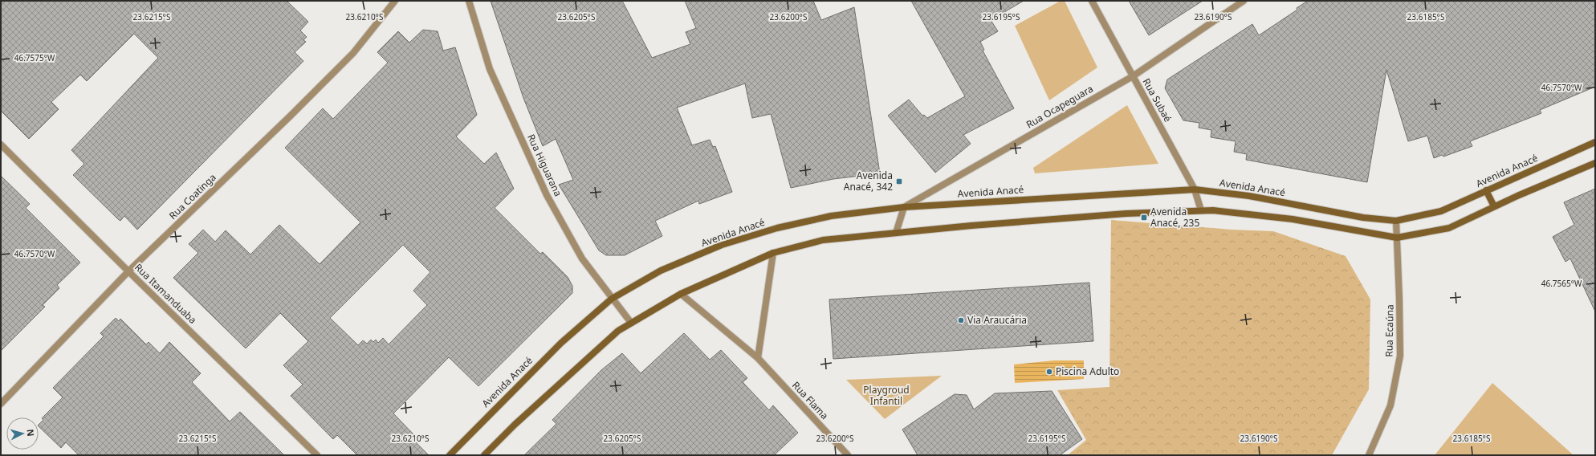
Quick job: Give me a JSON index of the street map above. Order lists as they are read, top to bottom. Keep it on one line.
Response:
{"streets":{"street":["Rua Subaé","Rua Ocapeguara","Rua Higuarana","Avenida Anacé","Rua Coatinga","Rua Itamanduaba","Rua Ecaúna","Rua Flama"]},"crossings":[["Rua Subaé","Rua Ocapeguara"],["Rua Subaé","Avenida Anacé"],["Rua Ocapeguara","Avenida Anacé"],["Rua Higuarana","Avenida Anacé"],["Avenida Anacé","Rua Ecaúna"],["Rua Coatinga","Rua Itamanduaba"]],"parks":["Playgroud Infantil"],"places":{"transit":["Avenida Anacé, 342","Avenida Anacé, 235"],"other":["Via Araucária","Piscina Adulto"]},"north":"right","coordinates":["23.6215°S","23.6210°S","23.6205°S","23.6200°S","23.6195°S","23.6190°S","23.6185°S","46.7575°W","46.7570°W","46.7565°W"]}
